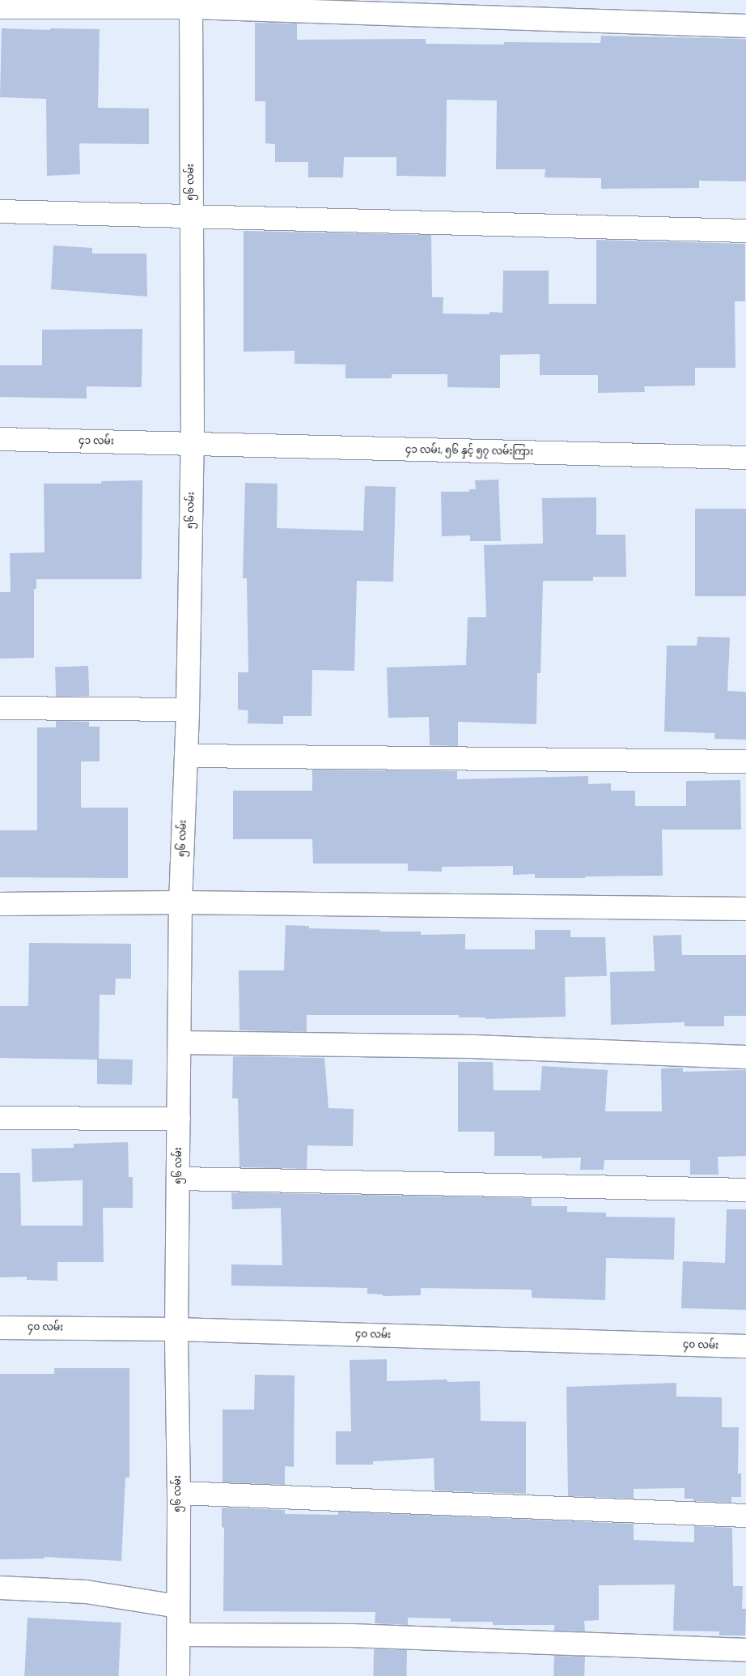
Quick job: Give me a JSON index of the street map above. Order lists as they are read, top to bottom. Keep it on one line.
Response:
{"streets":{"street":["၅၆ လမ်း","၄၁ လမ်း","၄၁ လမ်း, ၅၆ နှင့် ၅၇ လမ်းကြား","၄၀ လမ်း"]},"crossings":[["၅၆ လမ်း","၄၁ လမ်း"],["၅၆ လမ်း","၄၁ လမ်း, ၅၆ နှင့် ၅၇ လမ်းကြား"],["၅၆ လမ်း","၄၀ လမ်း"],["၄၁ လမ်း","၄၁ လမ်း, ၅၆ နှင့် ၅၇ လမ်းကြား"]]}
